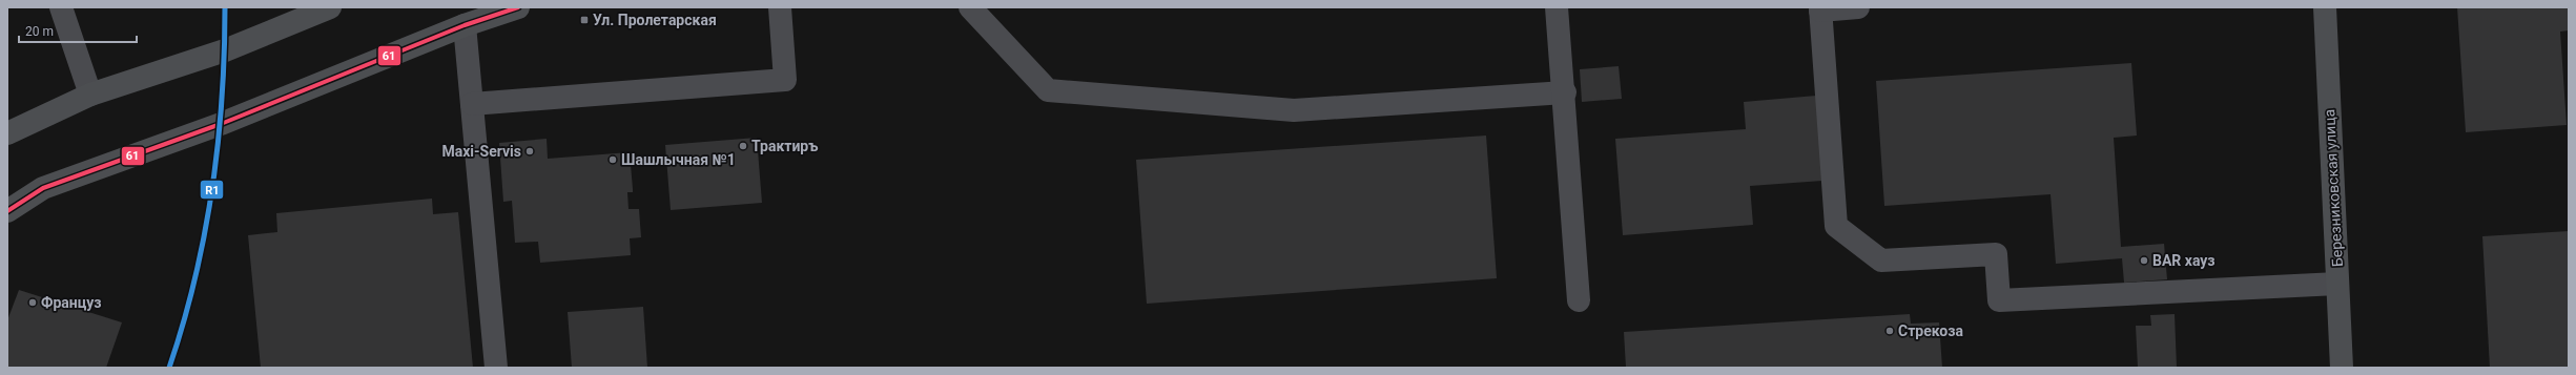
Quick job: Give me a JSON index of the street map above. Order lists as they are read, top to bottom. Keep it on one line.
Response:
{"streets":{"main road":["Березниковская улица"]},"places":{"transit":["Ул. Пролетарская"],"other":["Трактиръ","Maxi-Servis","Шашлычная №1","BAR хауз","Француз","Стрекоза"]},"lines":["transit line R1","transit line 61"],"scale_bar":"20 m"}
